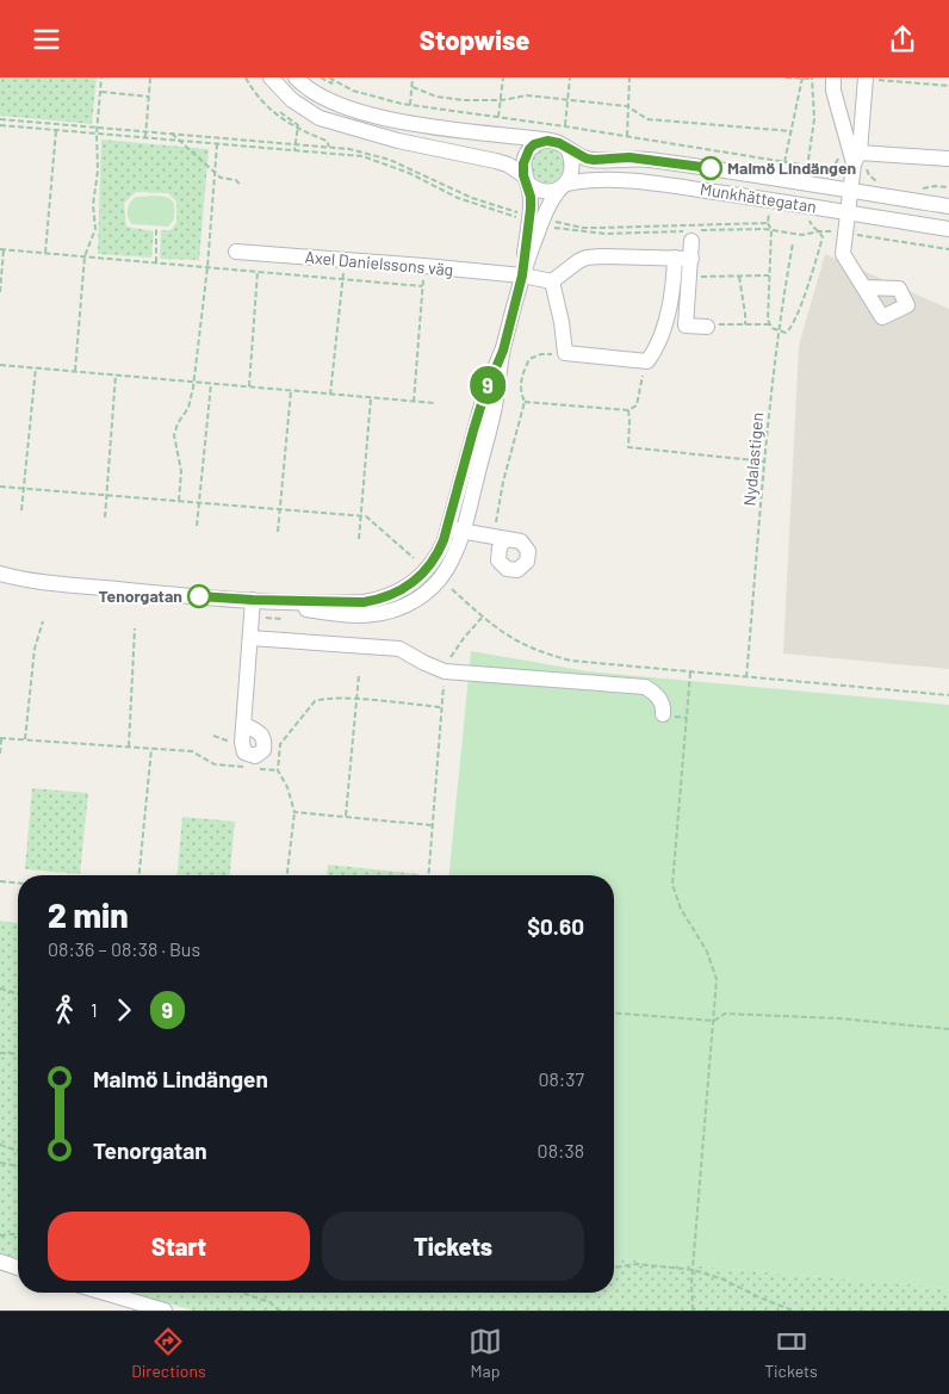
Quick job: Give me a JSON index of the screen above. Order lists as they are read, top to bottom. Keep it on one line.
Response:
{"streets":{"street":["Munkhättegatan","Axel Danielssons väg"],"path":["Nydalastigen"]},"places":["Malmö Lindängen","Tenorgatan"],"lines":["bus line 9"],"page":{"header":"Stopwise","on_map":"9","heading":["2 min","08:36 – 08:38 · Bus","$0.60"],"legs":["1","9"],"list":[{"name":"Malmö Lindängen","value":"08:37"},{"name":"Tenorgatan","value":"08:38"}],"buttons":["Start","Tickets"],"tabs":["Directions","Map","Tickets"]}}
